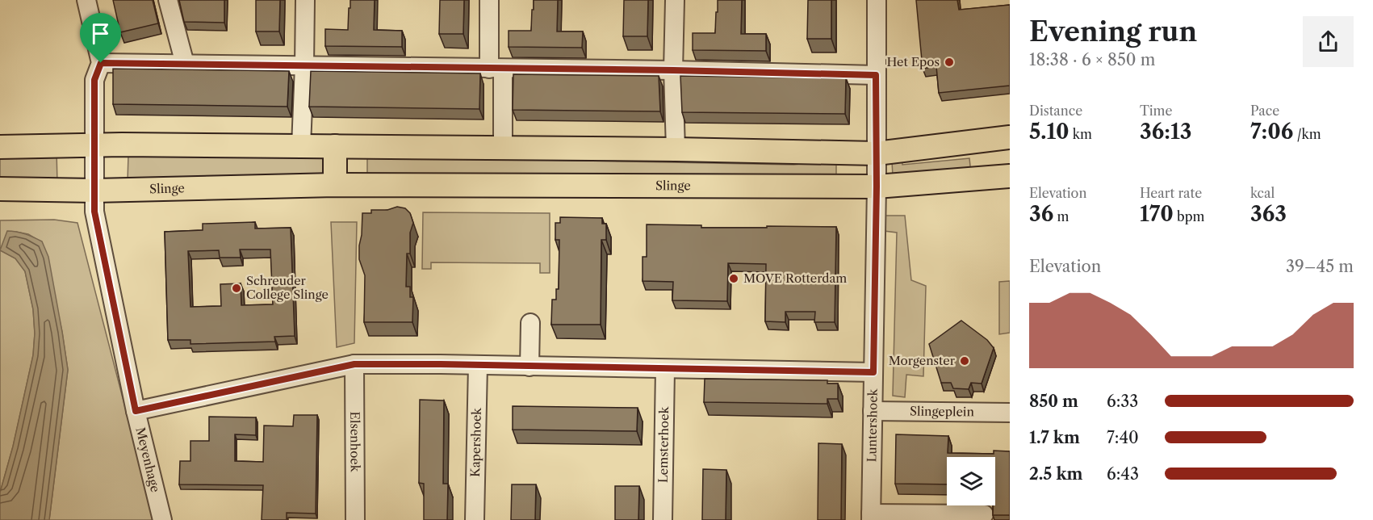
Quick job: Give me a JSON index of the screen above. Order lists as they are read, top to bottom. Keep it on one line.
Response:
{"streets":{"main road":["Slinge"],"street":["Slingeplein","Luntershoek","Elsenhoek","Kapershoek","Lemsterhoek","Meyenhage"]},"crossings":[["Slinge","Luntershoek"],["Slinge","Meyenhage"],["Slingeplein","Luntershoek"]],"places":["Het Epos","MOVE Rotterdam","Schreuder College Slinge","Morgenster"],"page":{"heading":["Evening run","18:38 · 6 × 850 m"],"stats":[["Distance","5.10 km"],["Time","36:13"],["Pace","7:06 /km"],["Elevation","36 m"],["Heart rate","170 bpm"],["kcal","363"]],"chart":["Elevation","39–45 m"],"list":[{"name":"850 m","note":"6:33"},{"name":"1.7 km","note":"7:40"},{"name":"2.5 km","note":"6:43"}]}}
